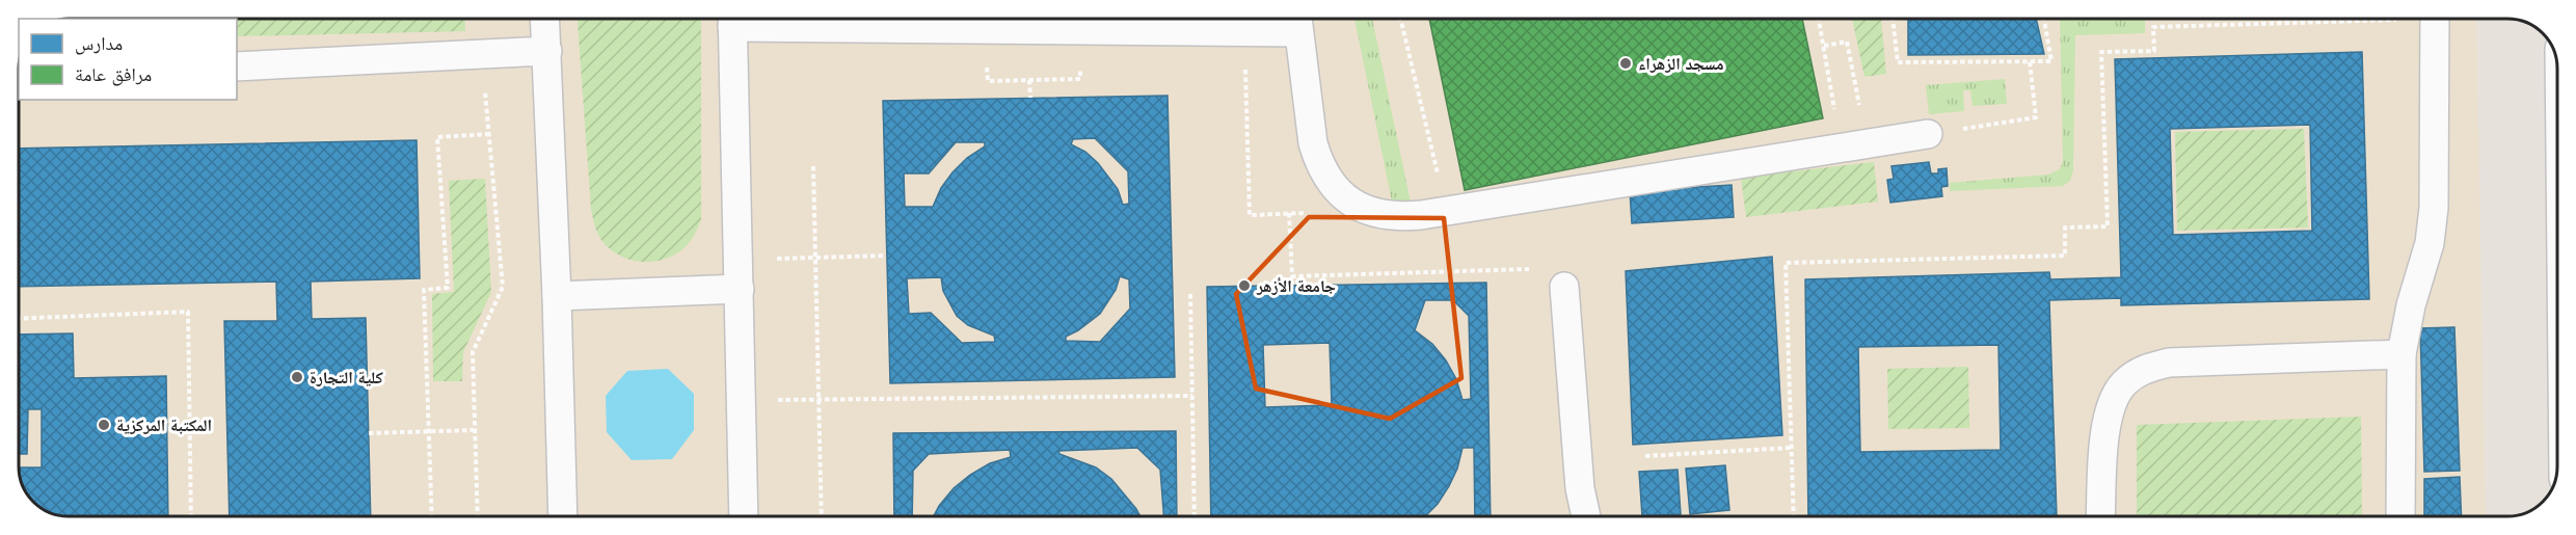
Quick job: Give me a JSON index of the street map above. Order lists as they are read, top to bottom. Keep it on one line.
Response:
{"places":["مسجد الزهراء","جامعة الأزهر","كلية التجارة","المكتبة المركزية"],"legend":["مدارس","مرافق عامة"]}
